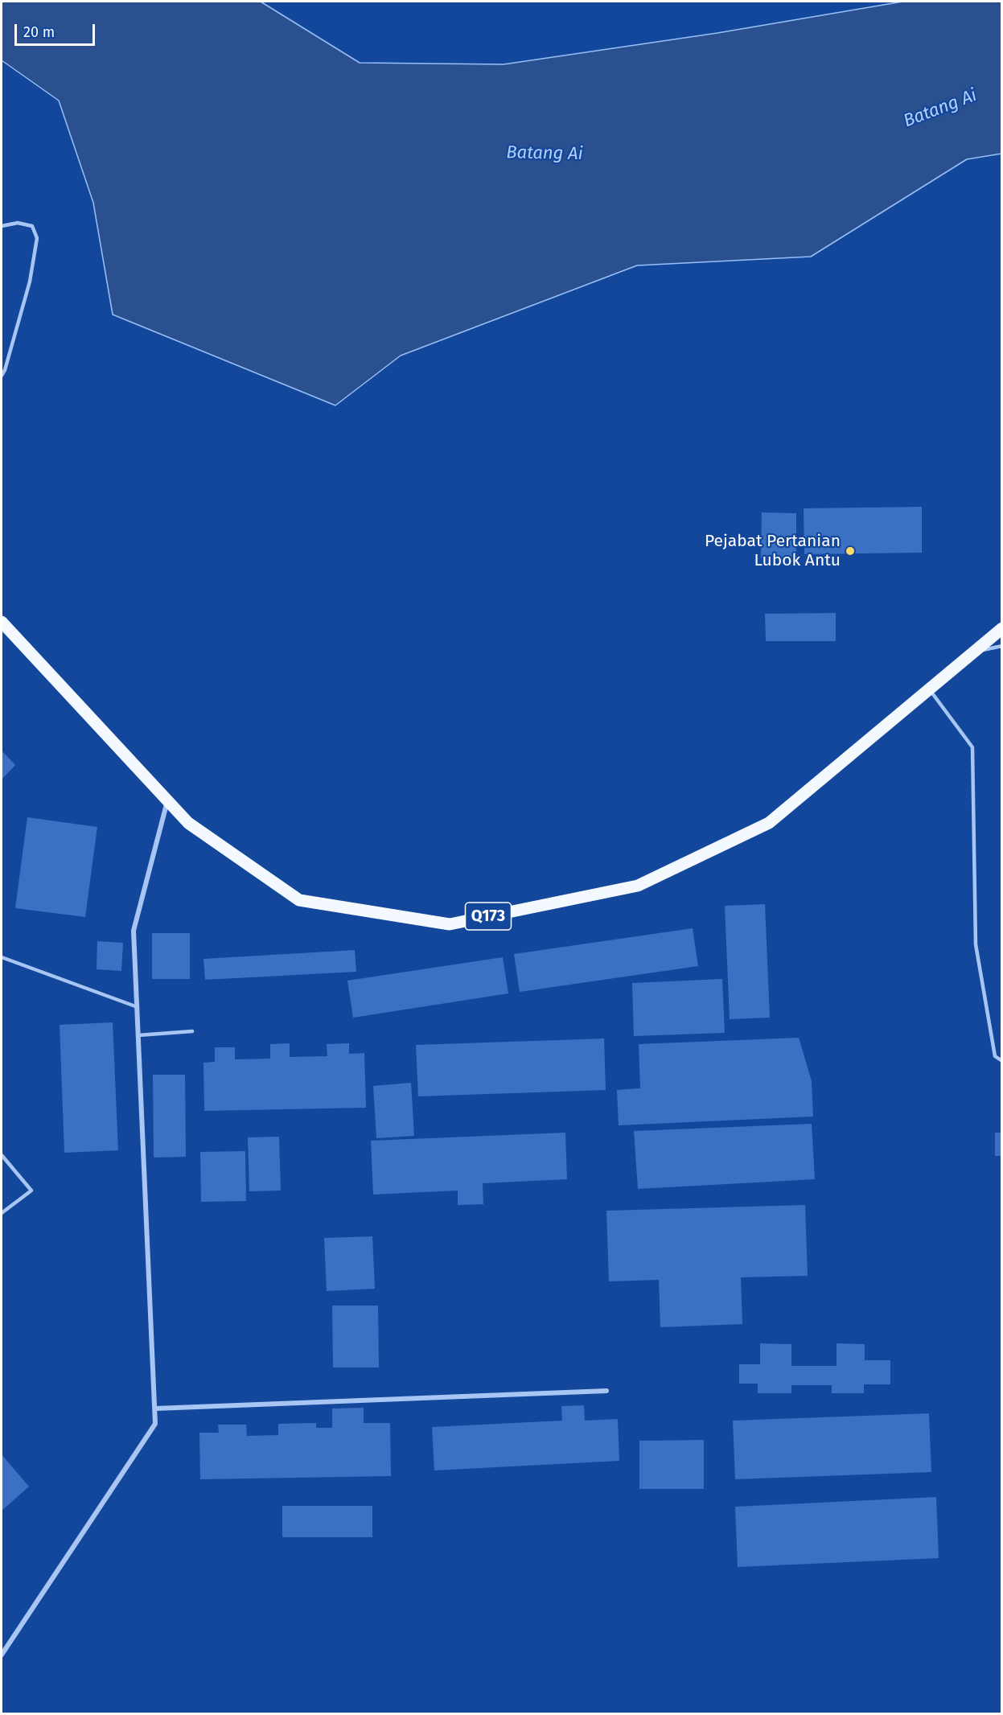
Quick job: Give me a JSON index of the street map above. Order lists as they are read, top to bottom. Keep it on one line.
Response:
{"streets":{"main road":["Q173"]},"water":["Batang Ai"],"places":["Pejabat Pertanian Lubok Antu"],"scale_bar":"20 m"}
